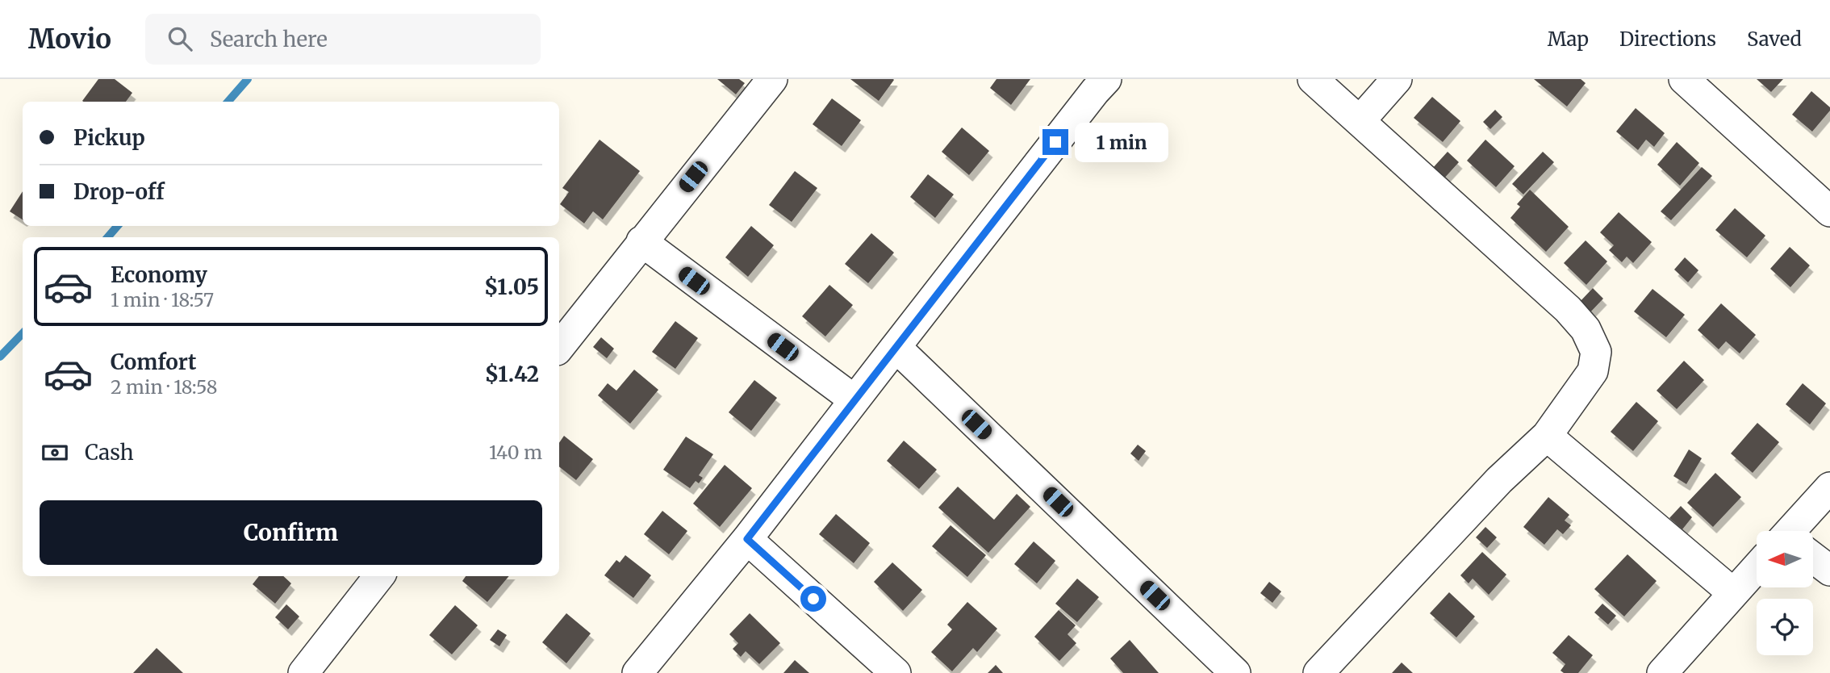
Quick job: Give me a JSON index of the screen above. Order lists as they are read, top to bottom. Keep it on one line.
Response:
{"north":"left","page":{"header":"Movio","search":"Search here","nav":["Map","Directions","Saved"],"banner":["Pickup","Drop-off"],"bubble":"1 min","list":[{"name":"Economy","note":"1 min · 18:57","value":"$1.05"},{"name":"Comfort","note":"2 min · 18:58","value":"$1.42"}],"pay":["Cash","140 m"],"buttons":"Confirm"}}
